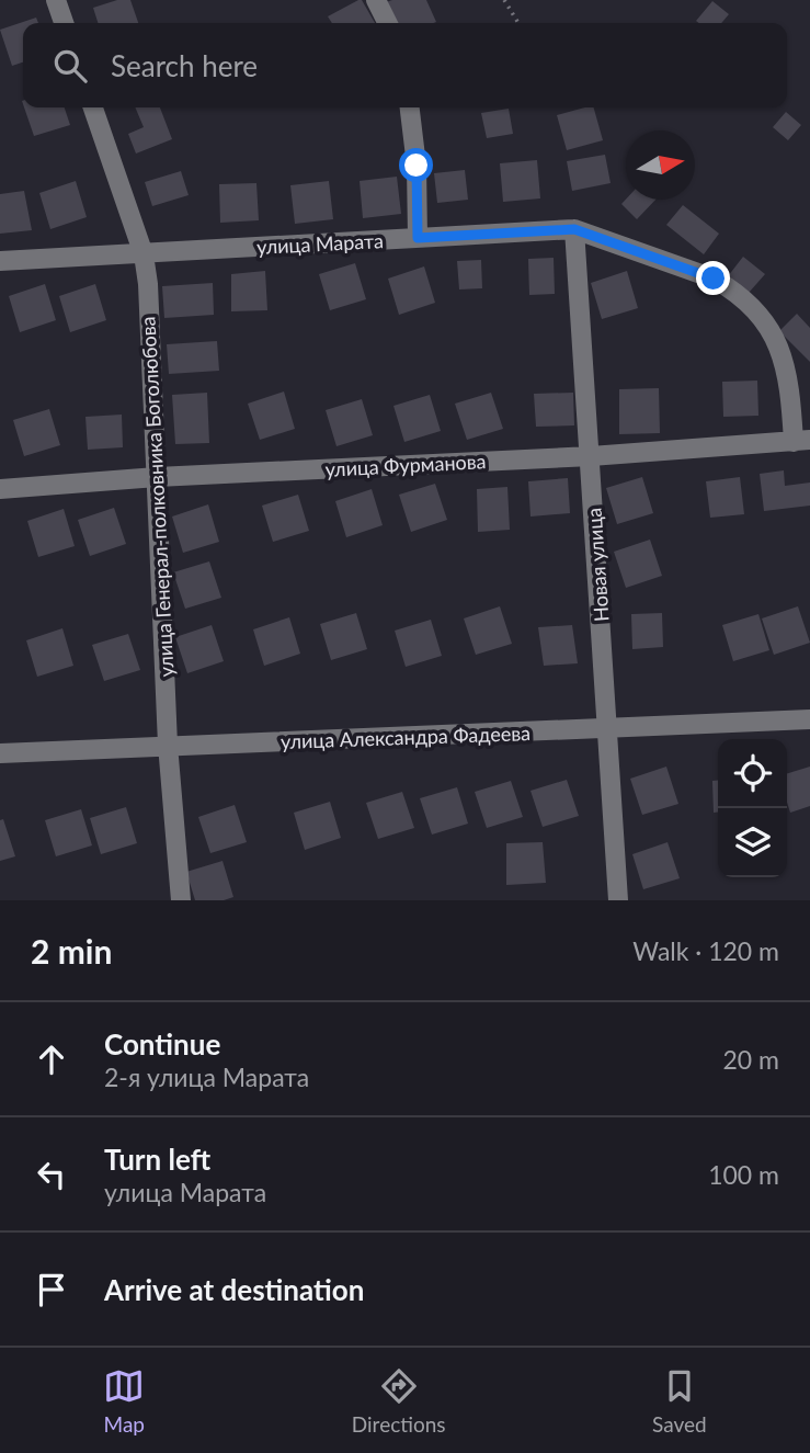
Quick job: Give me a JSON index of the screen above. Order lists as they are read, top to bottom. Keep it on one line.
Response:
{"streets":{"street":["улица Марата","улица Фурманова","улица Генерал-полковника Боголюбова","Новая улица","улица Александра Фадеева"]},"crossings":[["улица Марата","улица Фурманова"],["улица Марата","улица Генерал-полковника Боголюбова"],["улица Марата","Новая улица"],["улица Фурманова","улица Генерал-полковника Боголюбова"],["улица Фурманова","Новая улица"],["улица Генерал-полковника Боголюбова","улица Александра Фадеева"],["Новая улица","улица Александра Фадеева"]],"north":"right","page":{"search":"Search here","heading":["2 min","Walk · 120 m"],"list":[["Continue","2-я улица Марата","20 m"],["Turn left","улица Марата","100 m"],"Arrive at destination"],"nav":["Map","Directions","Saved"]}}
